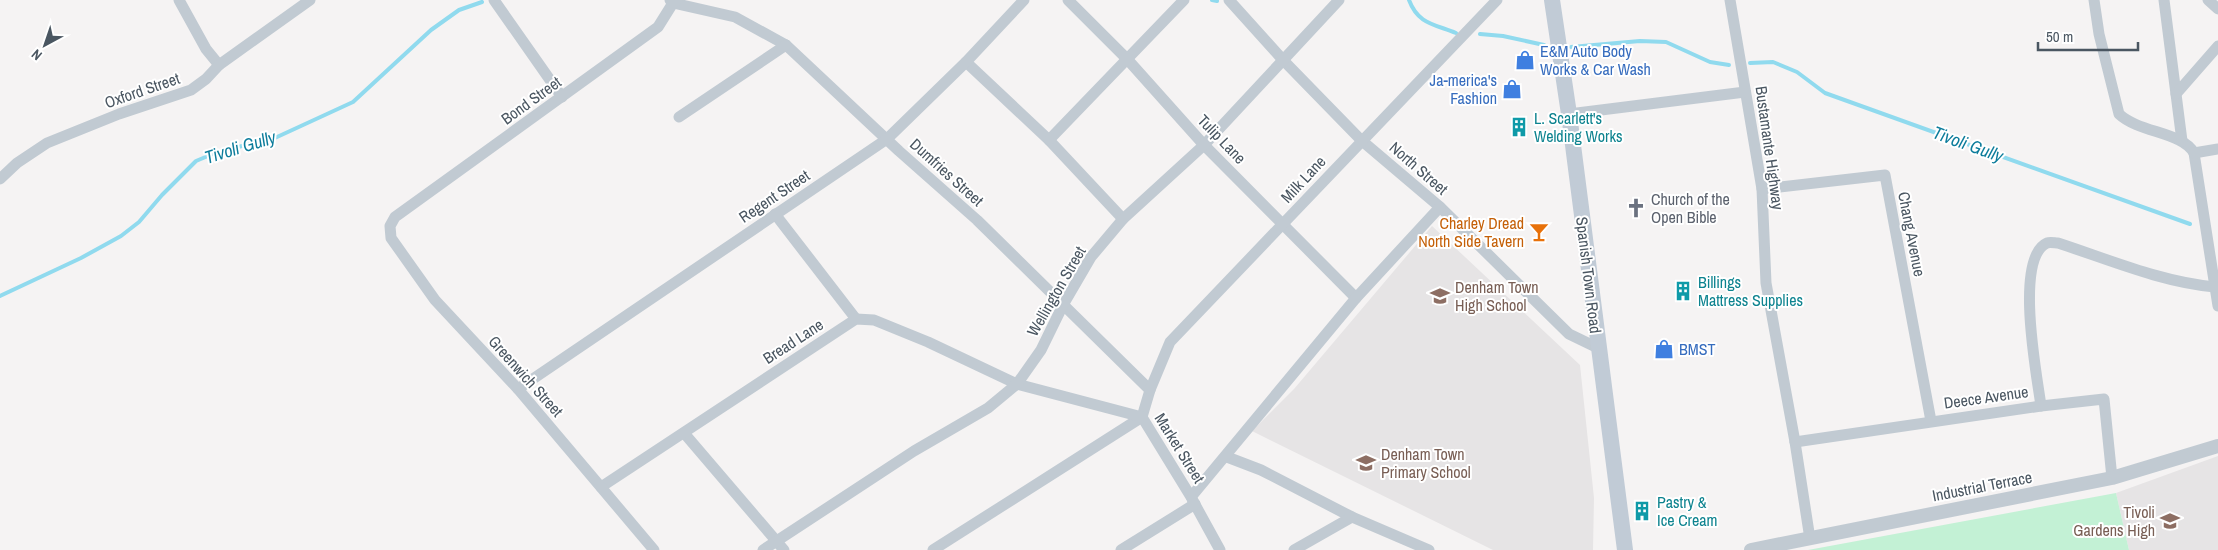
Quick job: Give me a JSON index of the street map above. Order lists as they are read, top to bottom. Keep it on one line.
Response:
{"streets":{"main road":["Spanish Town Road"],"street":["Oxford Street","Bond Street","Tulip Lane","Bustamante Highway","North Street","Dumfries Street","Milk Lane","Regent Street","Chang Avenue","Wellington Street","Bread Lane","Greenwich Street","Deece Avenue","Market Street","Industrial Terrace"]},"crossings":[["Bond Street","Dumfries Street"],["Bond Street","Greenwich Street"],["Tulip Lane","Milk Lane"],["Tulip Lane","Wellington Street"],["Tulip Lane","Market Street"],["Bustamante Highway","Chang Avenue"],["Bustamante Highway","Deece Avenue"],["Bustamante Highway","Industrial Terrace"],["North Street","Milk Lane"],["North Street","Spanish Town Road"],["North Street","Wellington Street"],["North Street","Market Street"],["Dumfries Street","Milk Lane"],["Dumfries Street","Regent Street"],["Dumfries Street","Wellington Street"],["Regent Street","Greenwich Street"],["Chang Avenue","Deece Avenue"],["Wellington Street","Market Street"],["Bread Lane","Greenwich Street"],["Deece Avenue","Industrial Terrace"]],"water":["Tivoli Gully"],"places":{"shop":["E&M Auto Body Works & Car Wash","Ja-merica's Fashion","BMST"],"building":["L. Scarlett's Welding Works","Billings Mattress Supplies","Pastry & Ice Cream"],"church":["Church of the Open Bible"],"bar":["Charley Dread North Side Tavern"],"school or university":["Denham Town High School","Denham Town Primary School","Tivoli Gardens High"]},"scale_bar":"50 m","north":"bottom left"}
